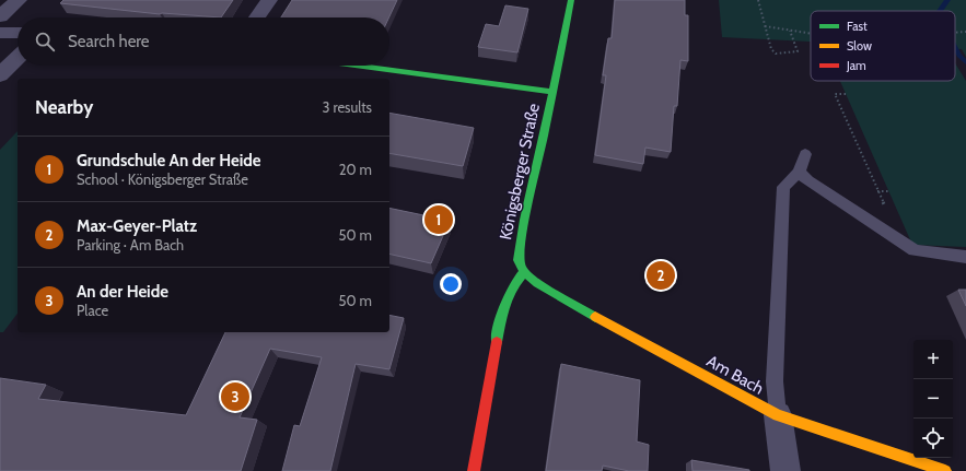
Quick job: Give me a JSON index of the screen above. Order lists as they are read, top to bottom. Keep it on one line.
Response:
{"streets":{"street":["Königsberger Straße","Am Bach"]},"crossings":[["Königsberger Straße","Am Bach"]],"legend":["Fast","Slow","Jam"],"page":{"search":"Search here","heading":["Nearby","3 results"],"list":[{"mark":"1","name":"Grundschule An der Heide","note":"School · Königsberger Straße","value":"20 m"},{"mark":"2","name":"Max-Geyer-Platz","note":"Parking · Am Bach","value":"50 m"},{"mark":"3","name":"An der Heide","note":"Place","value":"50 m"}],"pins":["1","2","3"],"map_buttons":["+","−"]}}
